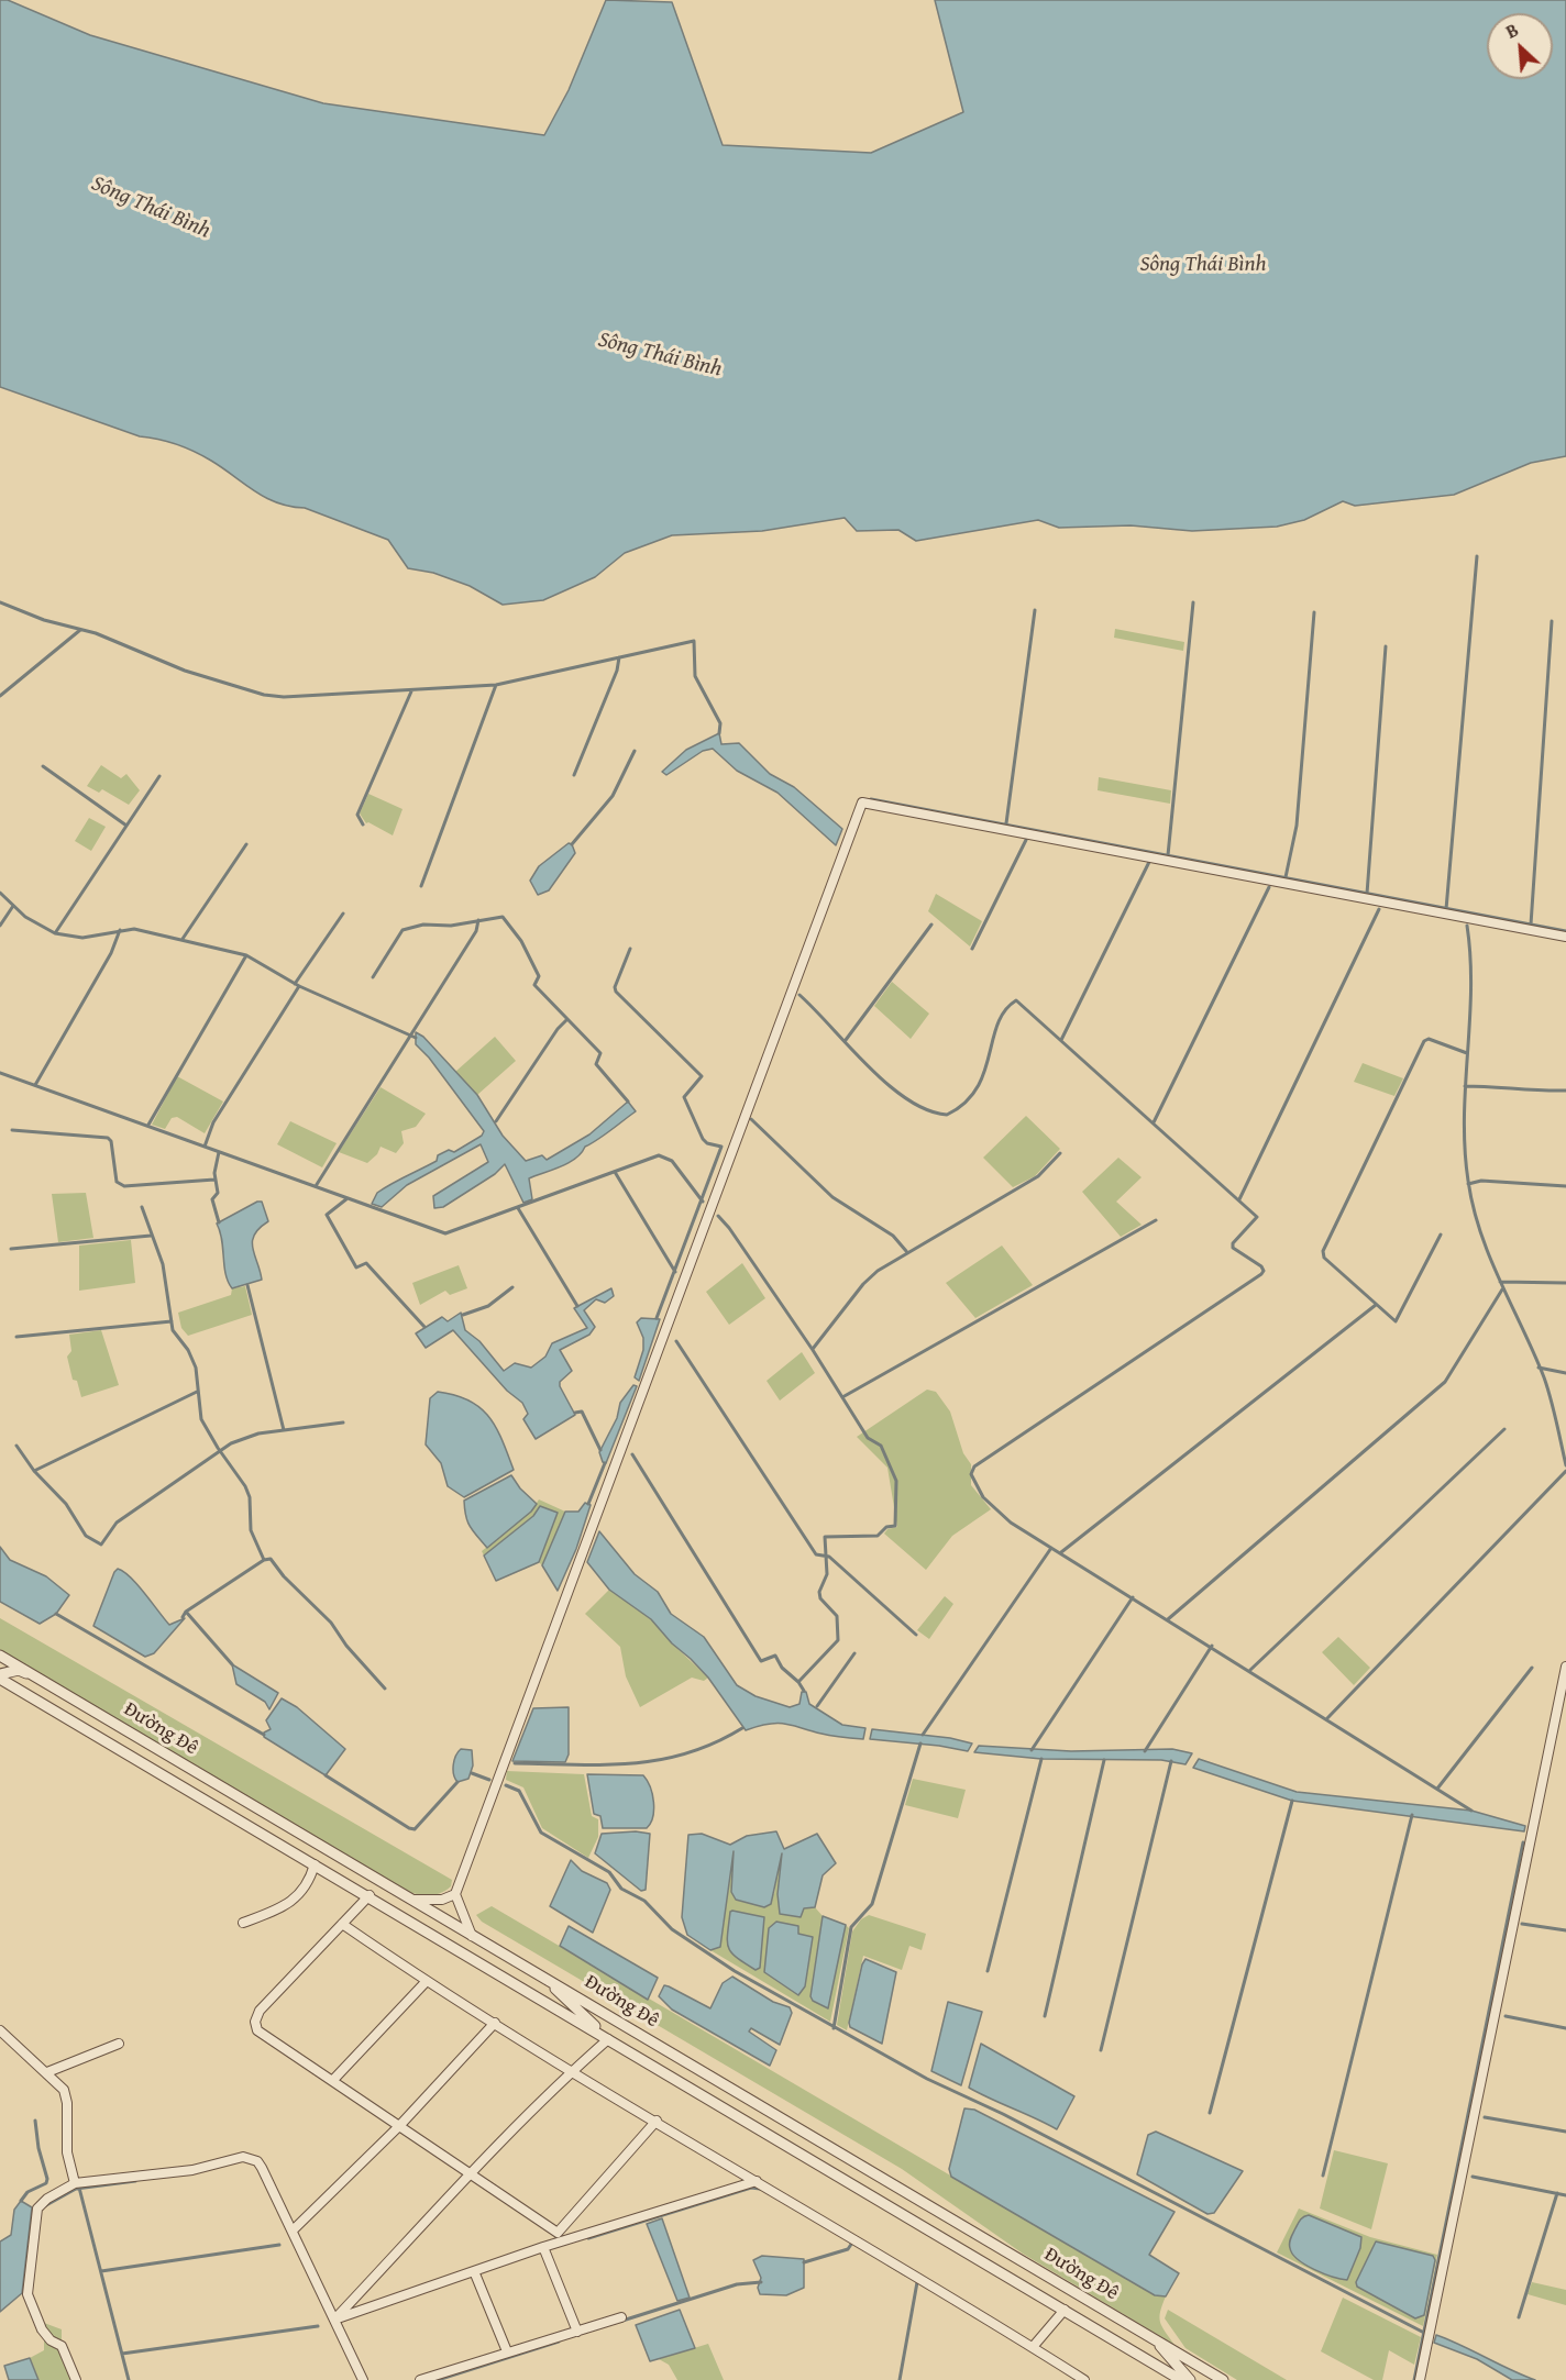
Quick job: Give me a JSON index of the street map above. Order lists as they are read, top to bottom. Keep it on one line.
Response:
{"streets":{"street":["Đường Đê"]},"water":["Sông Thái Bình"],"north":"top left"}
